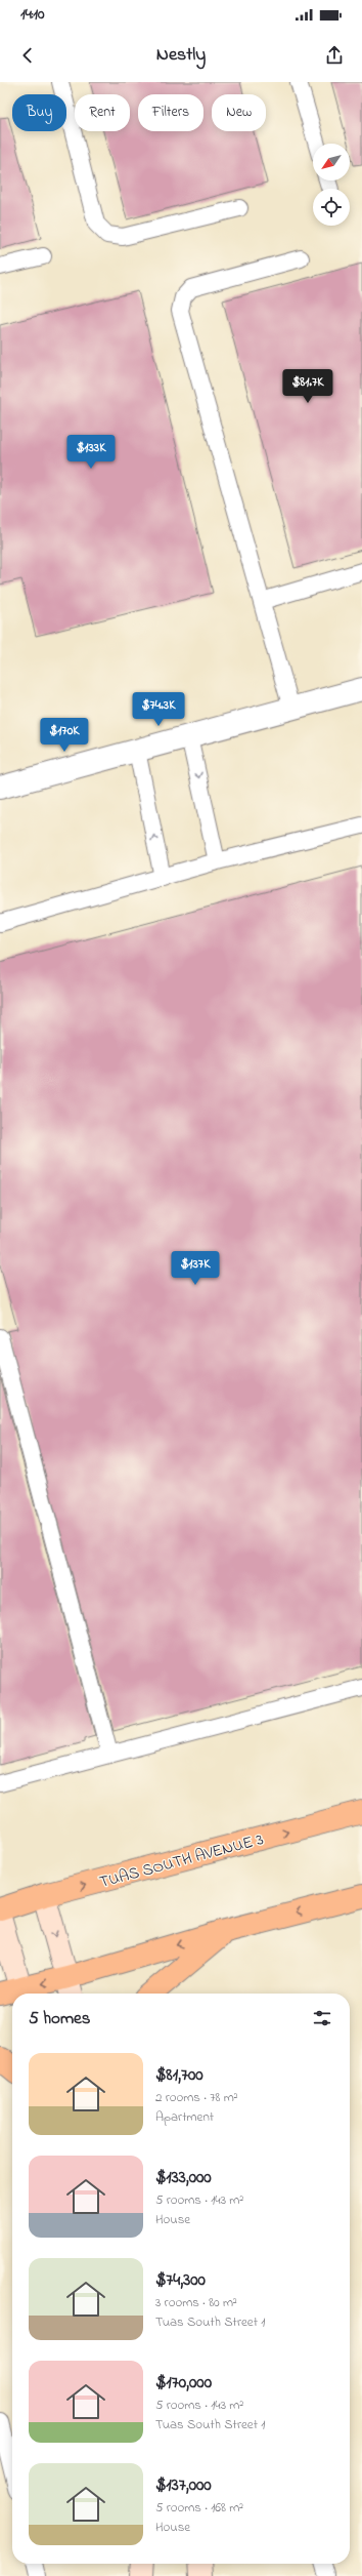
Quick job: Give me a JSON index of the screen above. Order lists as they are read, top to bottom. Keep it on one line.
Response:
{"streets":{"main road":["TUAS SOUTH AVENUE 3"]},"north":"bottom left","page":{"status":"14:10","header":"Nestly","chip":["Buy","Rent","Filters","New"],"price":["$81.7K","$133K","$74.3K","$170K","$137K"],"heading":"5 homes","list":[{"name":"$81,700","note":"2 rooms · 78 m² · Apartment"},{"name":"$133,000","note":"5 rooms · 143 m² · House"},{"name":"$74,300","note":"3 rooms · 80 m² · Tuas South Street 1"},{"name":"$170,000","note":"5 rooms · 143 m² · Tuas South Street 1"},{"name":"$137,000","note":"5 rooms · 168 m² · House"}]}}
